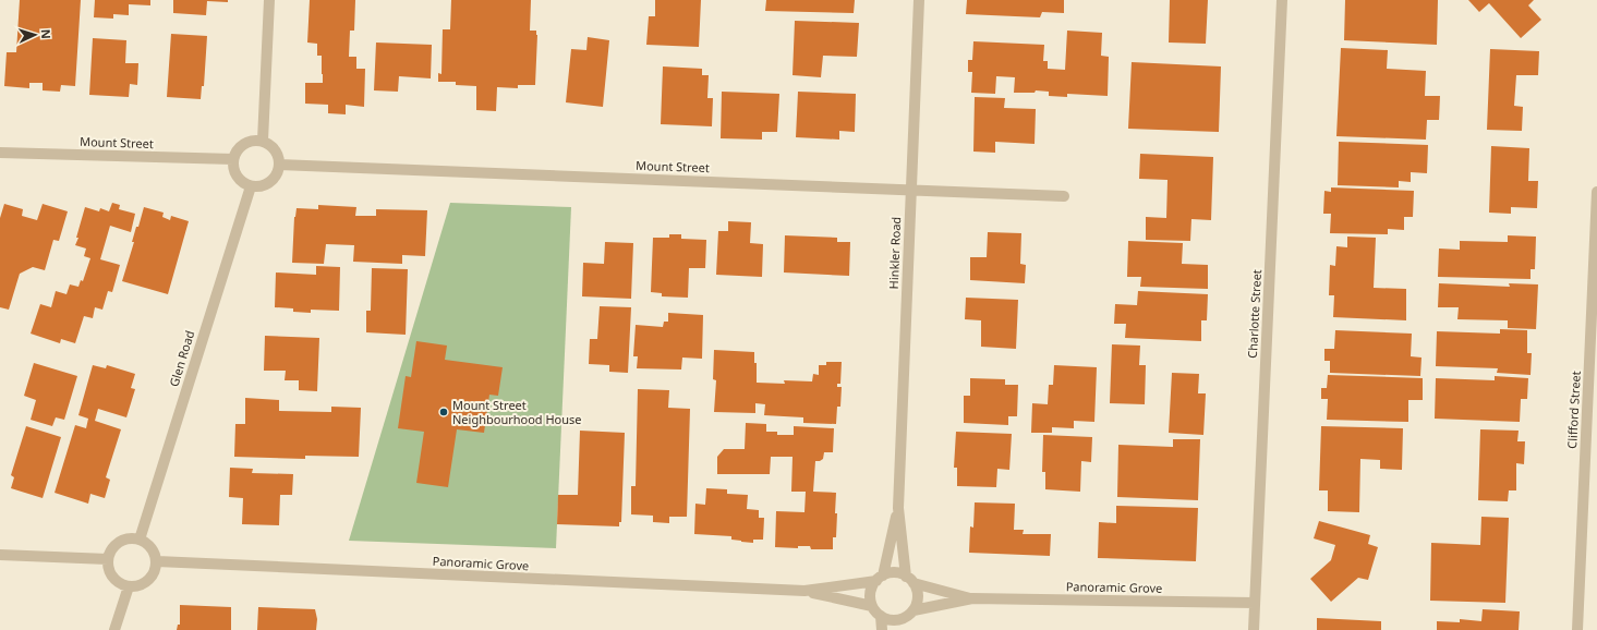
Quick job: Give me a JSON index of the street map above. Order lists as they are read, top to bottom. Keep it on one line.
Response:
{"streets":{"street":["Mount Street","Hinkler Road","Charlotte Street","Glen Road","Clifford Street","Panoramic Grove"]},"crossings":[["Mount Street","Hinkler Road"],["Mount Street","Glen Road"],["Hinkler Road","Panoramic Grove"],["Charlotte Street","Panoramic Grove"],["Glen Road","Panoramic Grove"]],"places":["Mount Street Neighbourhood House"],"north":"right"}
